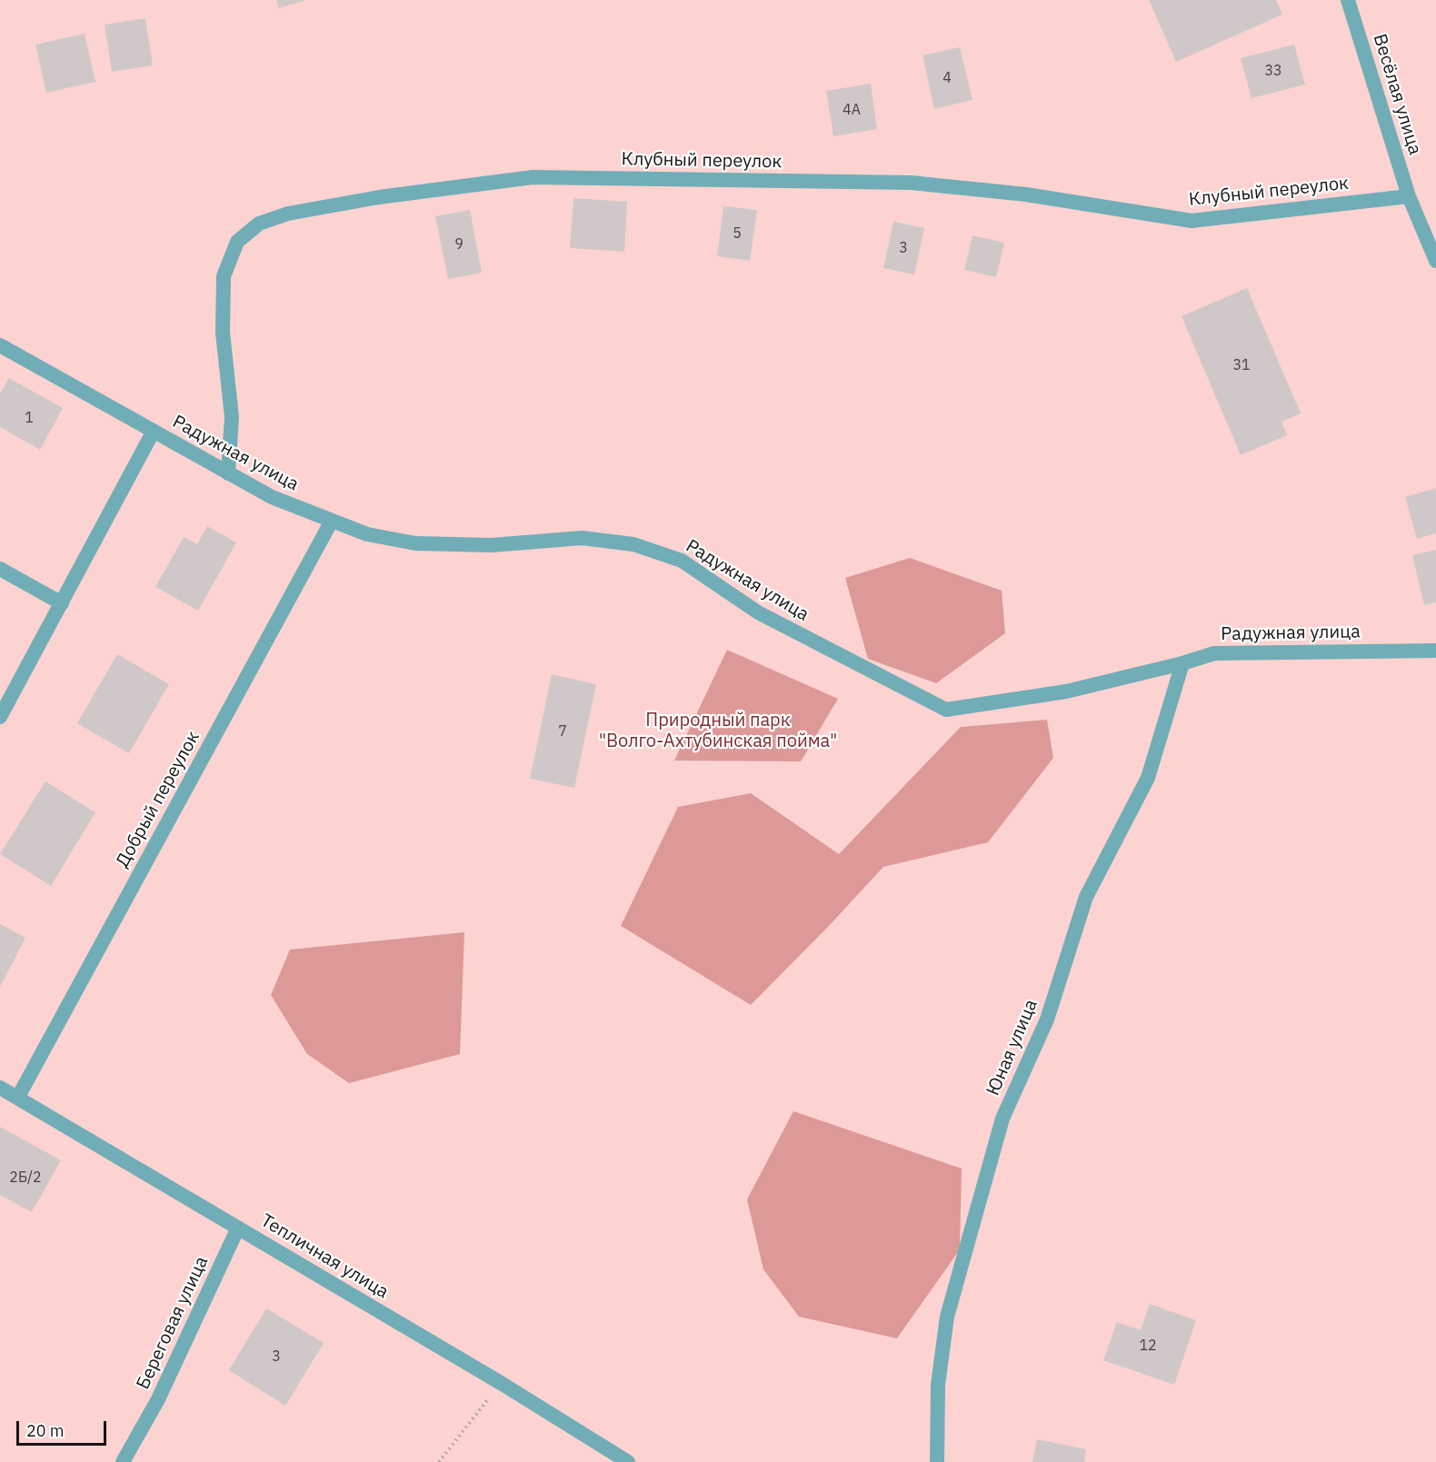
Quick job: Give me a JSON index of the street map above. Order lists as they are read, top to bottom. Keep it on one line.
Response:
{"streets":{"street":["Весёлая улица","Клубный переулок","Радужная улица","Добрый переулок","Юная улица","Тепличная улица","Береговая улица"]},"crossings":[["Весёлая улица","Клубный переулок"],["Клубный переулок","Радужная улица"],["Радужная улица","Добрый переулок"],["Радужная улица","Юная улица"],["Добрый переулок","Тепличная улица"],["Тепличная улица","Береговая улица"]],"parks":["Природный парк \"Волго-Ахтубинская пойма\""],"house_numbers":["33","4","4А","5","9","3","31","1","7","2Б/2","12","3"],"scale_bar":"20 m"}
